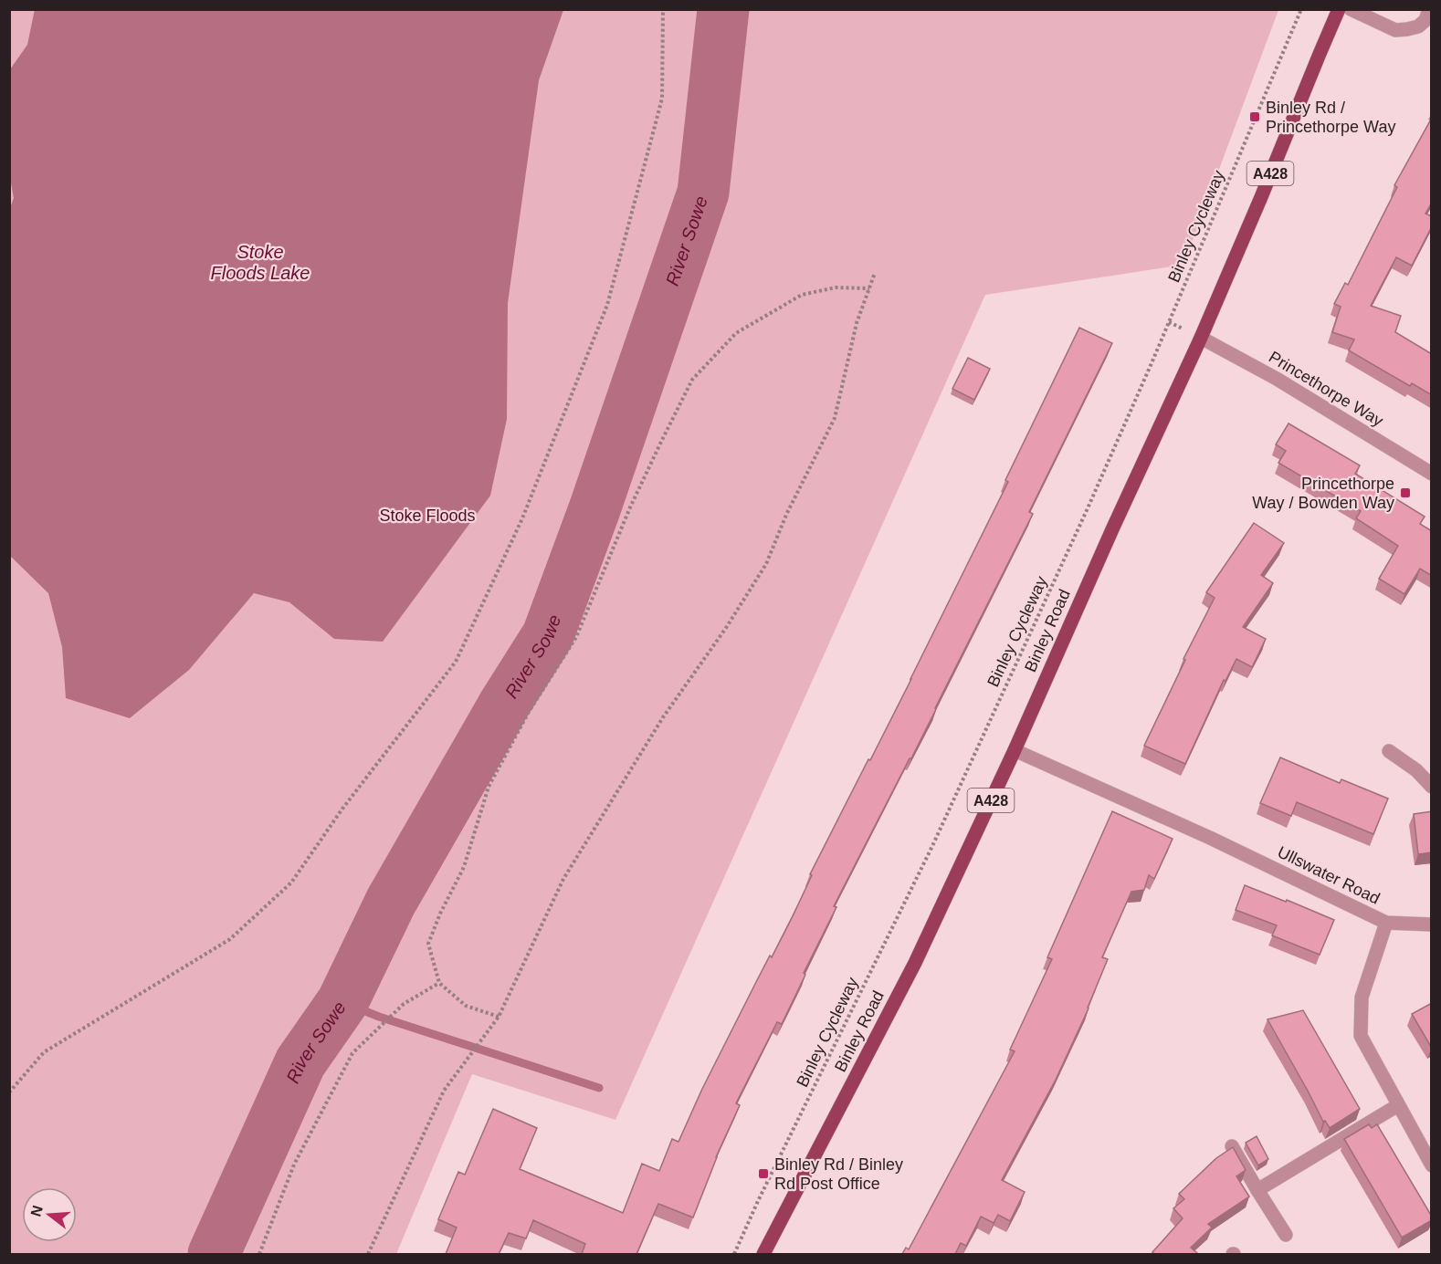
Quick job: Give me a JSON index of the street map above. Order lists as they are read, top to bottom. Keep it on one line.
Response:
{"streets":{"main road":["A428","Binley Road"],"street":["Princethorpe Way","Ullswater Road"],"path":["Binley Cycleway"]},"crossings":[["Princethorpe Way","Binley Road"],["Binley Road","Ullswater Road"]],"water":["River Sowe","Stoke Floods Lake"],"parks":["Stoke Floods"],"places":{"transit":["Binley Rd / Princethorpe Way","Princethorpe Way / Bowden Way","Binley Rd / Binley Rd Post Office"]},"north":"left"}
